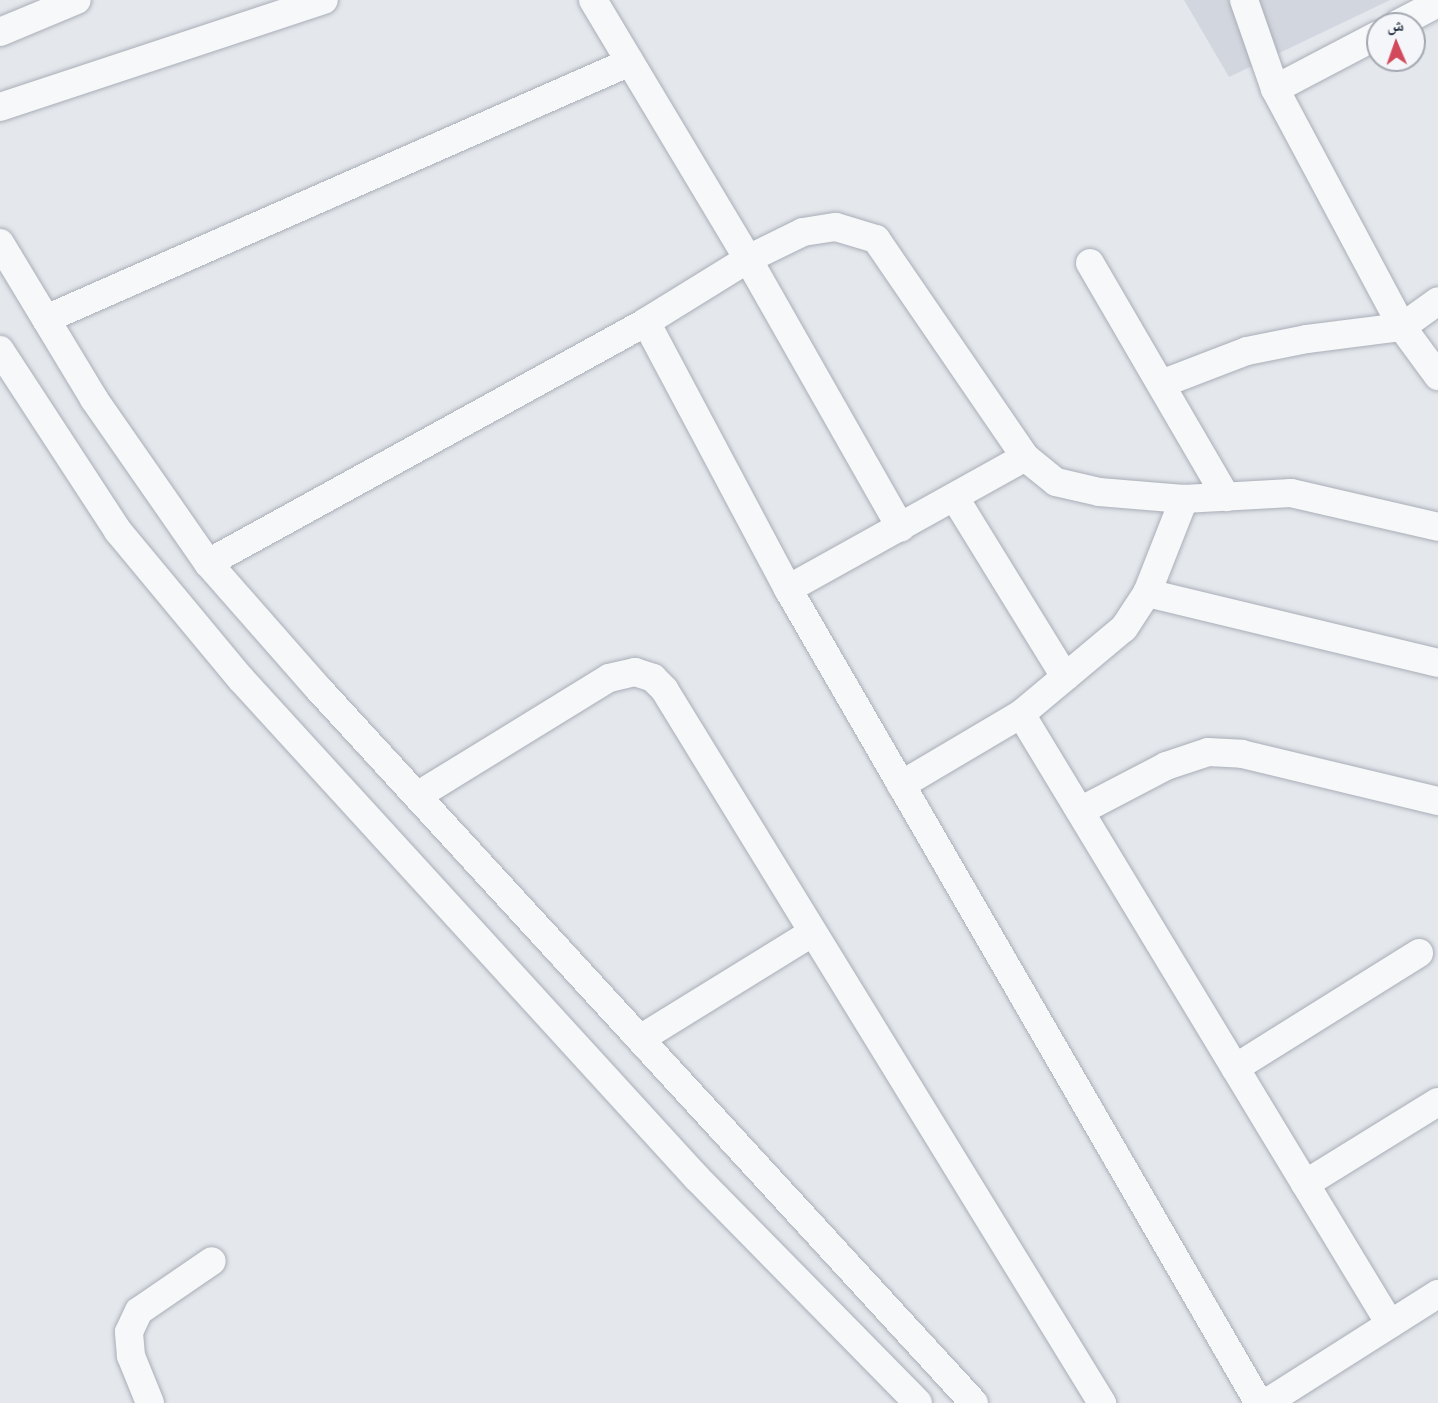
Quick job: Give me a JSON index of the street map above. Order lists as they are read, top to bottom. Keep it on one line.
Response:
{"north":"top"}
